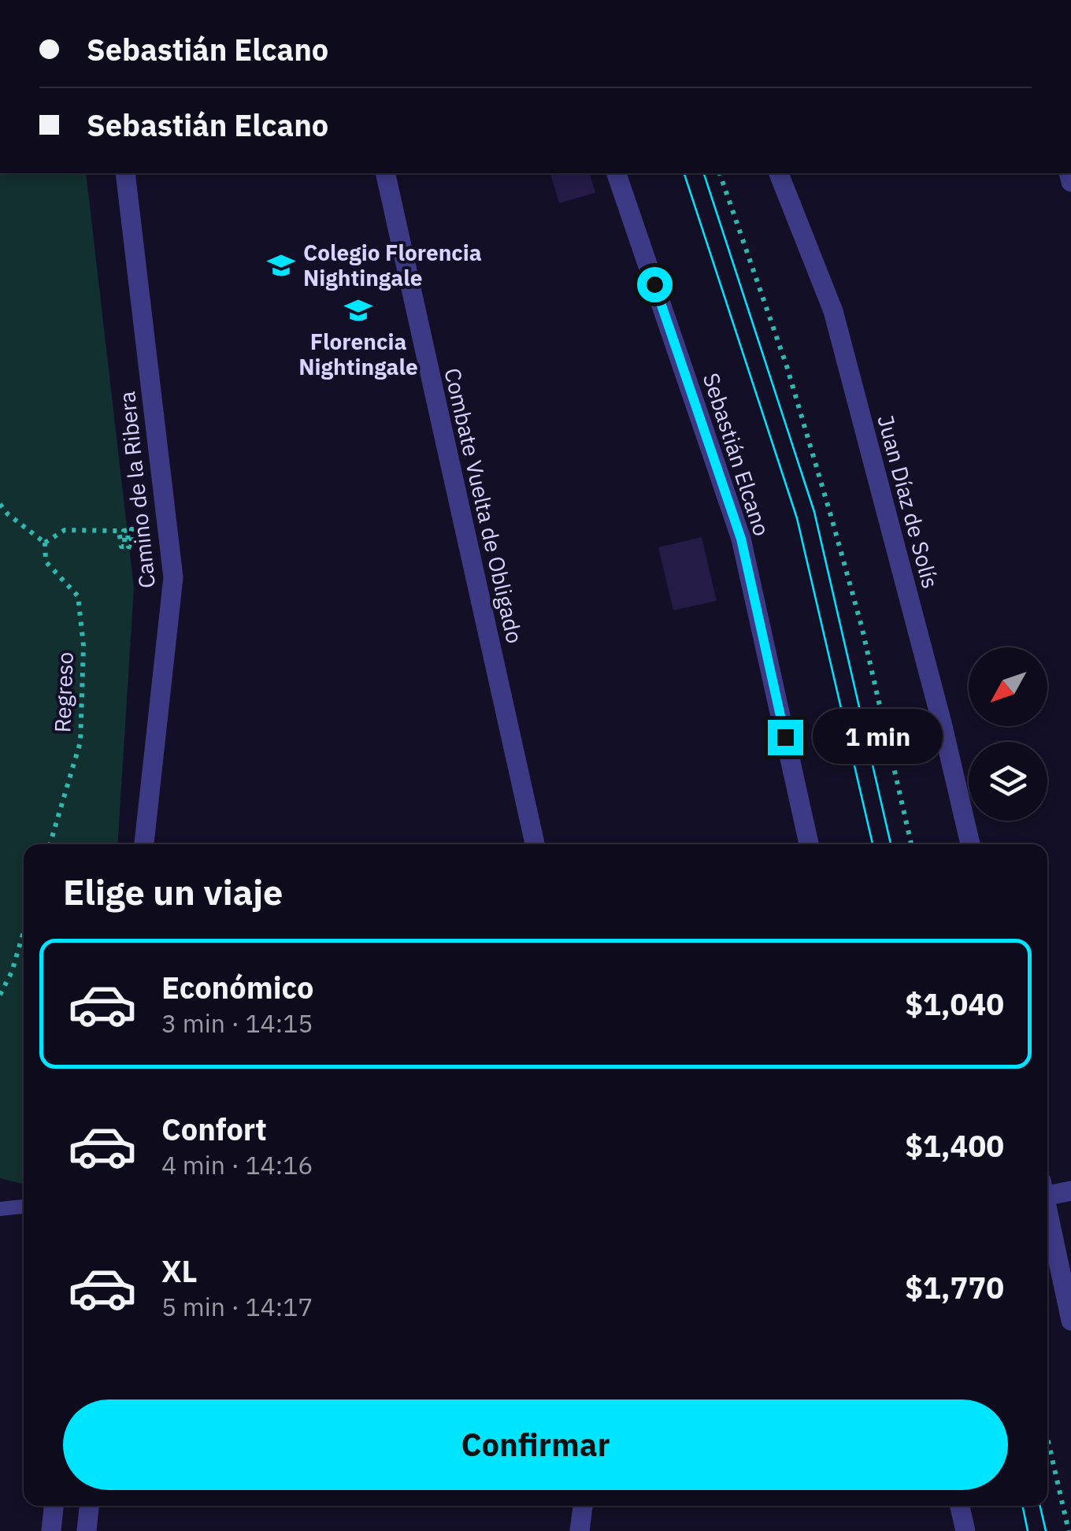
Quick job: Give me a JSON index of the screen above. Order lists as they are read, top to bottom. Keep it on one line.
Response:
{"streets":{"street":["Sebastián Elcano","Camino de la Ribera","Juan Díaz de Solís","Combate Vuelta de Obligado"],"path":["Regreso"]},"places":{"school or university":["Colegio Florencia Nightingale","Florencia Nightingale"]},"north":"bottom left","page":{"banner":["Sebastián Elcano","Sebastián Elcano"],"bubble":"1 min","heading":"Elige un viaje","list":[{"name":"Económico","note":"3 min · 14:15","value":"$1,040"},{"name":"Confort","note":"4 min · 14:16","value":"$1,400"},{"name":"XL","note":"5 min · 14:17","value":"$1,770"}],"buttons":"Confirmar"}}
